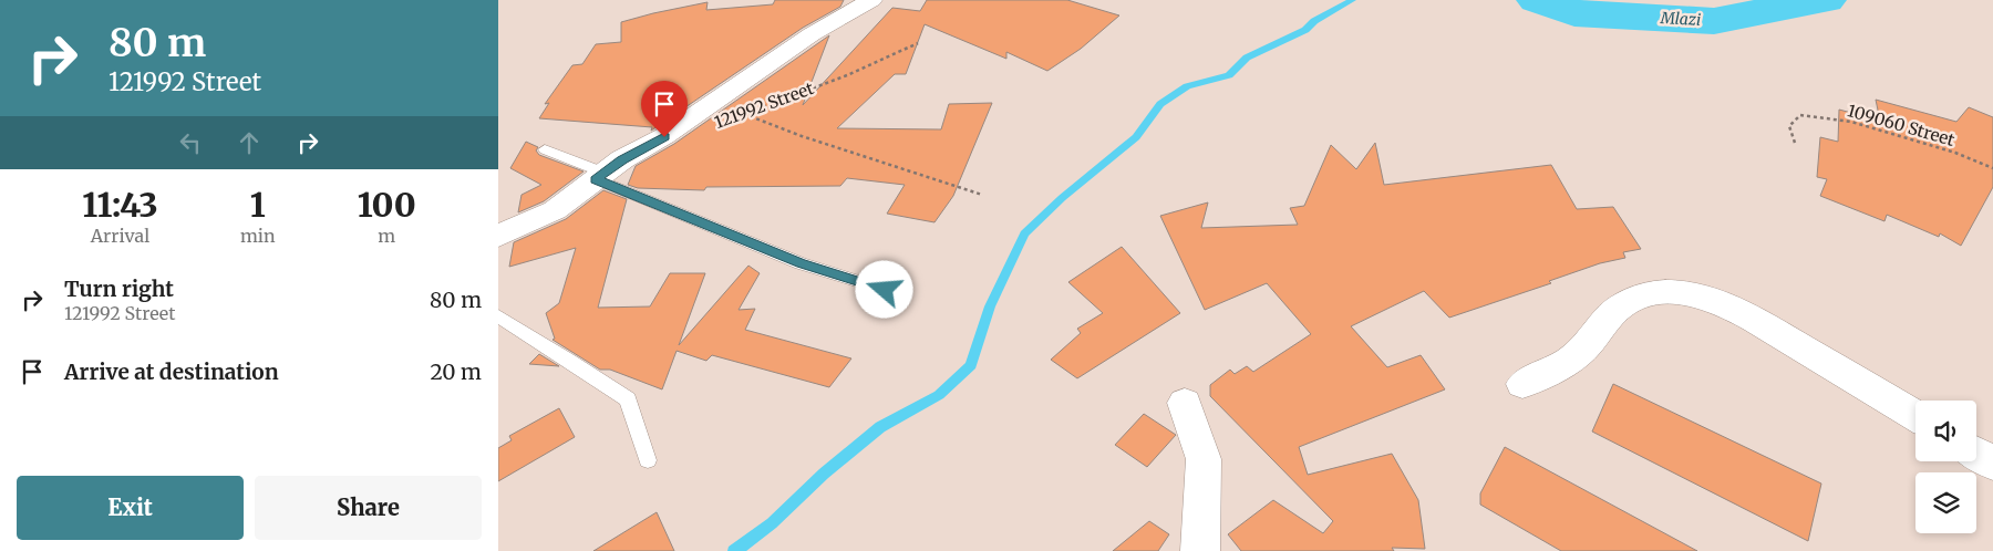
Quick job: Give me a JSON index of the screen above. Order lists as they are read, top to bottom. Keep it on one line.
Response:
{"streets":{"path":["121992 Street","109060 Street"]},"water":["Mlazi"],"page":{"turn":["80 m","121992 Street"],"eta":["11:43","Arrival","1","min","100","m"],"list":[{"name":"Turn right","note":"121992 Street","value":"80 m"},{"name":"Arrive at destination","value":"20 m"}],"buttons":["Exit","Share"]}}
